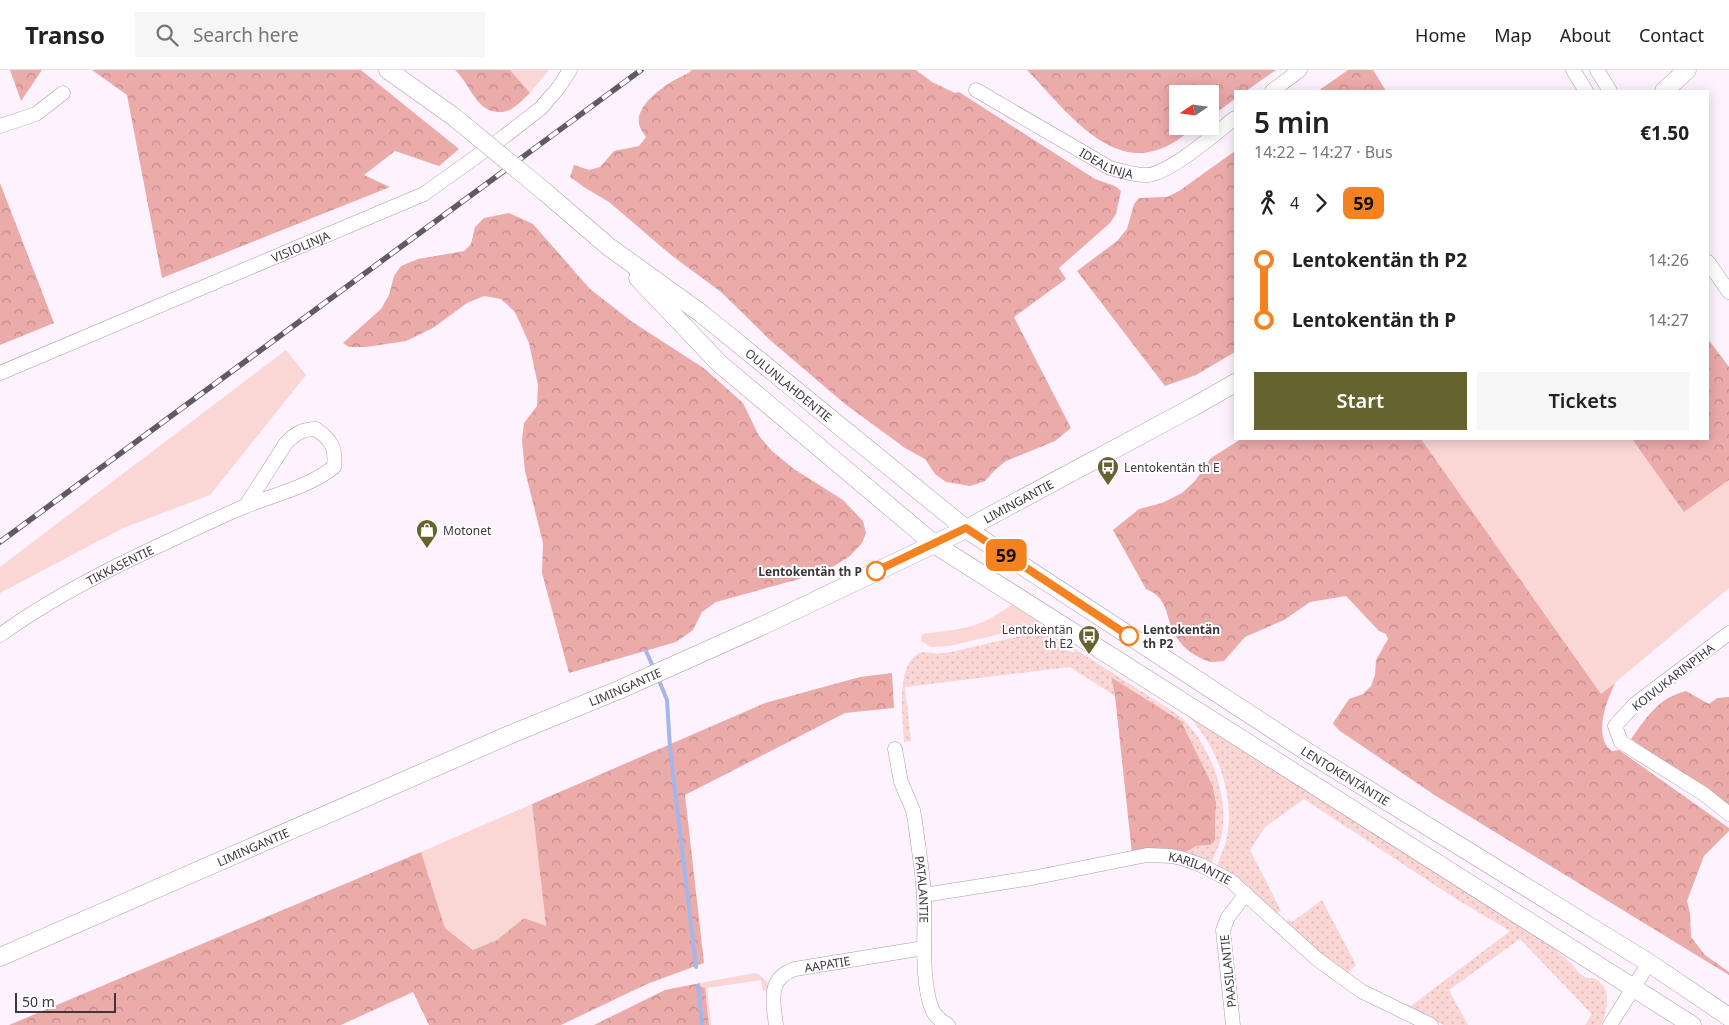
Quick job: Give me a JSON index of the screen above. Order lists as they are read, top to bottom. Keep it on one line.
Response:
{"streets":{"main road":["OULUNLAHDENTIE","LIMINGANTIE","LENTOKENTÄNTIE"],"street":["IDEALINJA","VISIOLINJA","TIKKASENTIE","KOIVUKARINPIHA","KARILANTIE","PATALANTIE","AAPATIE","PAASILANTIE"]},"crossings":[["OULUNLAHDENTIE","LIMINGANTIE"],["OULUNLAHDENTIE","LENTOKENTÄNTIE"],["LIMINGANTIE","LENTOKENTÄNTIE"],["KARILANTIE","PATALANTIE"],["KARILANTIE","PAASILANTIE"],["PATALANTIE","AAPATIE"]],"places":{"bus stop":["Lentokentän th E","Lentokentän th E2"],"shop":["Motonet"],"other":["Lentokentän th P","Lentokentän th P2"]},"lines":["bus line 59"],"scale_bar":"50 m","north":"left","page":{"header":"Transo","search":"Search here","nav":["Home","Map","About","Contact"],"on_map":"59","heading":["5 min","14:22 – 14:27 · Bus","€1.50"],"legs":["4","59"],"list":[{"name":"Lentokentän th P2","value":"14:26"},{"name":"Lentokentän th P","value":"14:27"}],"buttons":["Start","Tickets"],"scale":"50 m"}}
